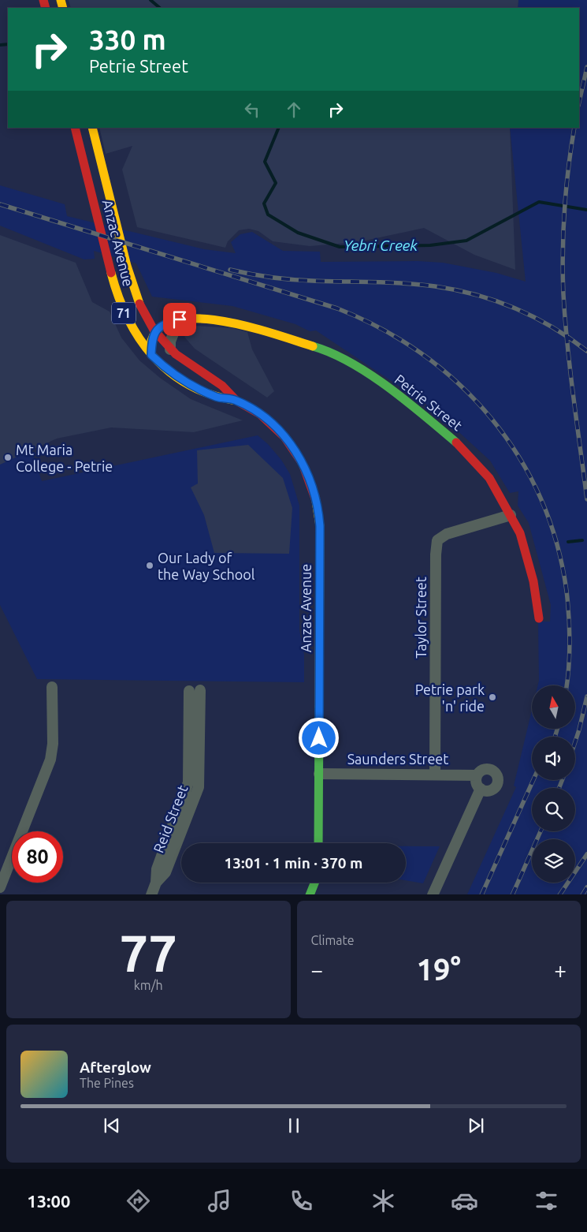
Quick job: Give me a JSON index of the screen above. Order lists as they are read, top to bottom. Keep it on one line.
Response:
{"streets":{"main road":["Anzac Avenue","71","Petrie Street"],"street":["Taylor Street","Saunders Street","Reid Street"]},"crossings":[["Anzac Avenue","Petrie Street"],["Anzac Avenue","Saunders Street"],["Petrie Street","Taylor Street"],["Taylor Street","Saunders Street"]],"water":["Yebri Creek"],"places":["Mt Maria College - Petrie","Our Lady of the Way School","Petrie park 'n' ride"],"north":"top","page":{"turn":["330 m","Petrie Street"],"limit":"80","trip":"13:01 · 1 min · 370 m","tile":[["77","km/h"],"Climate"],"heat":["−","19°","+"],"song":["Afterglow","The Pines"],"tabs":"13:00"}}
